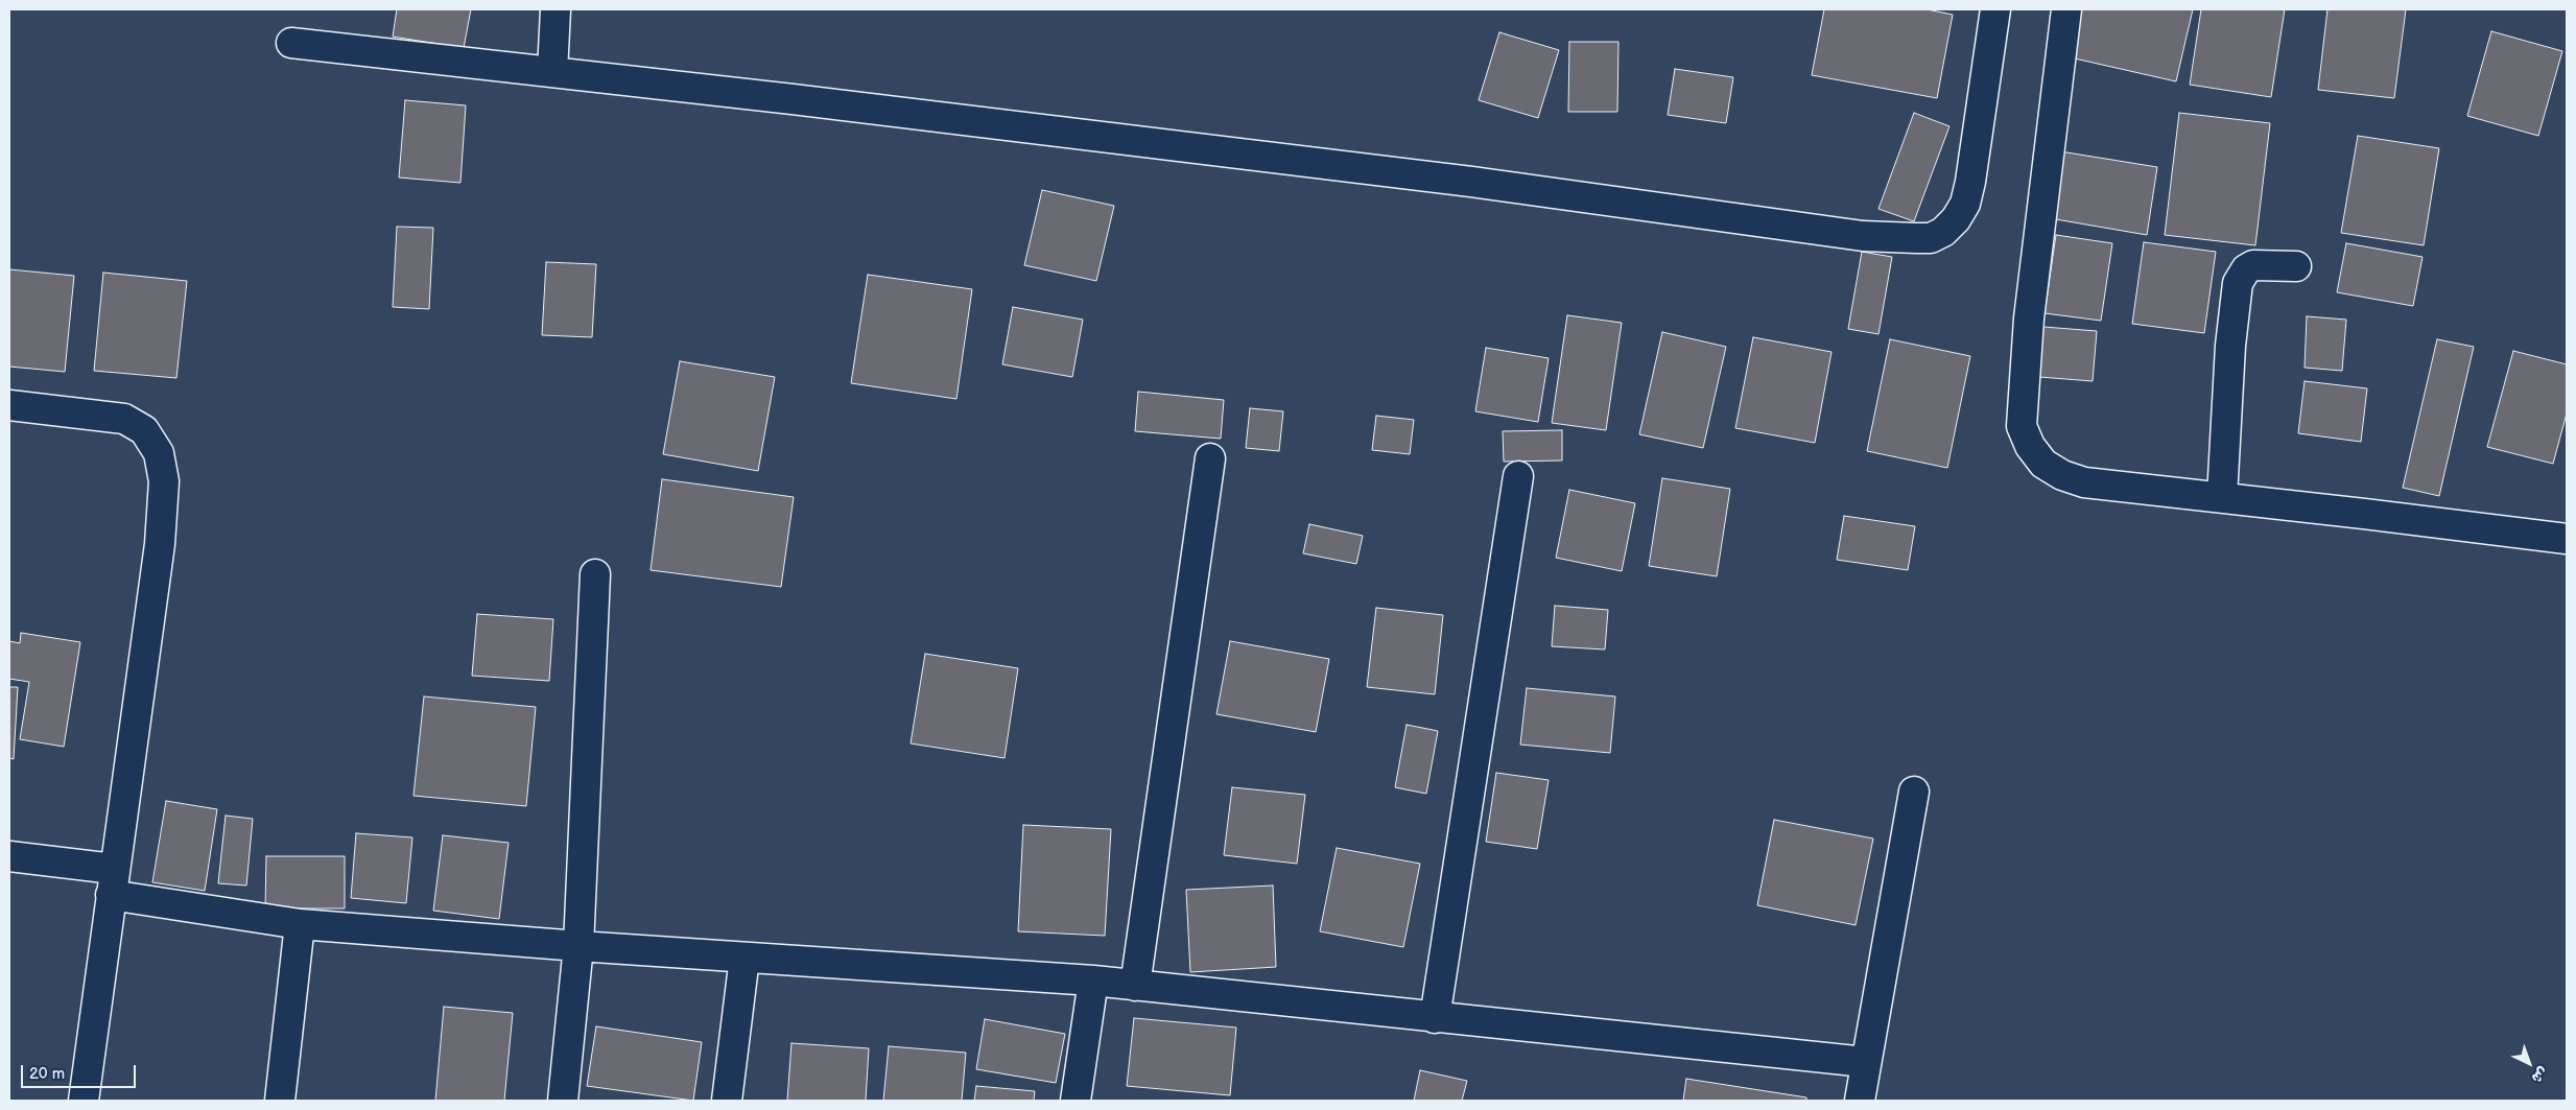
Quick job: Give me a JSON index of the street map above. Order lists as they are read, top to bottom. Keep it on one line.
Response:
{"scale_bar":"20 m","north":"bottom right"}
